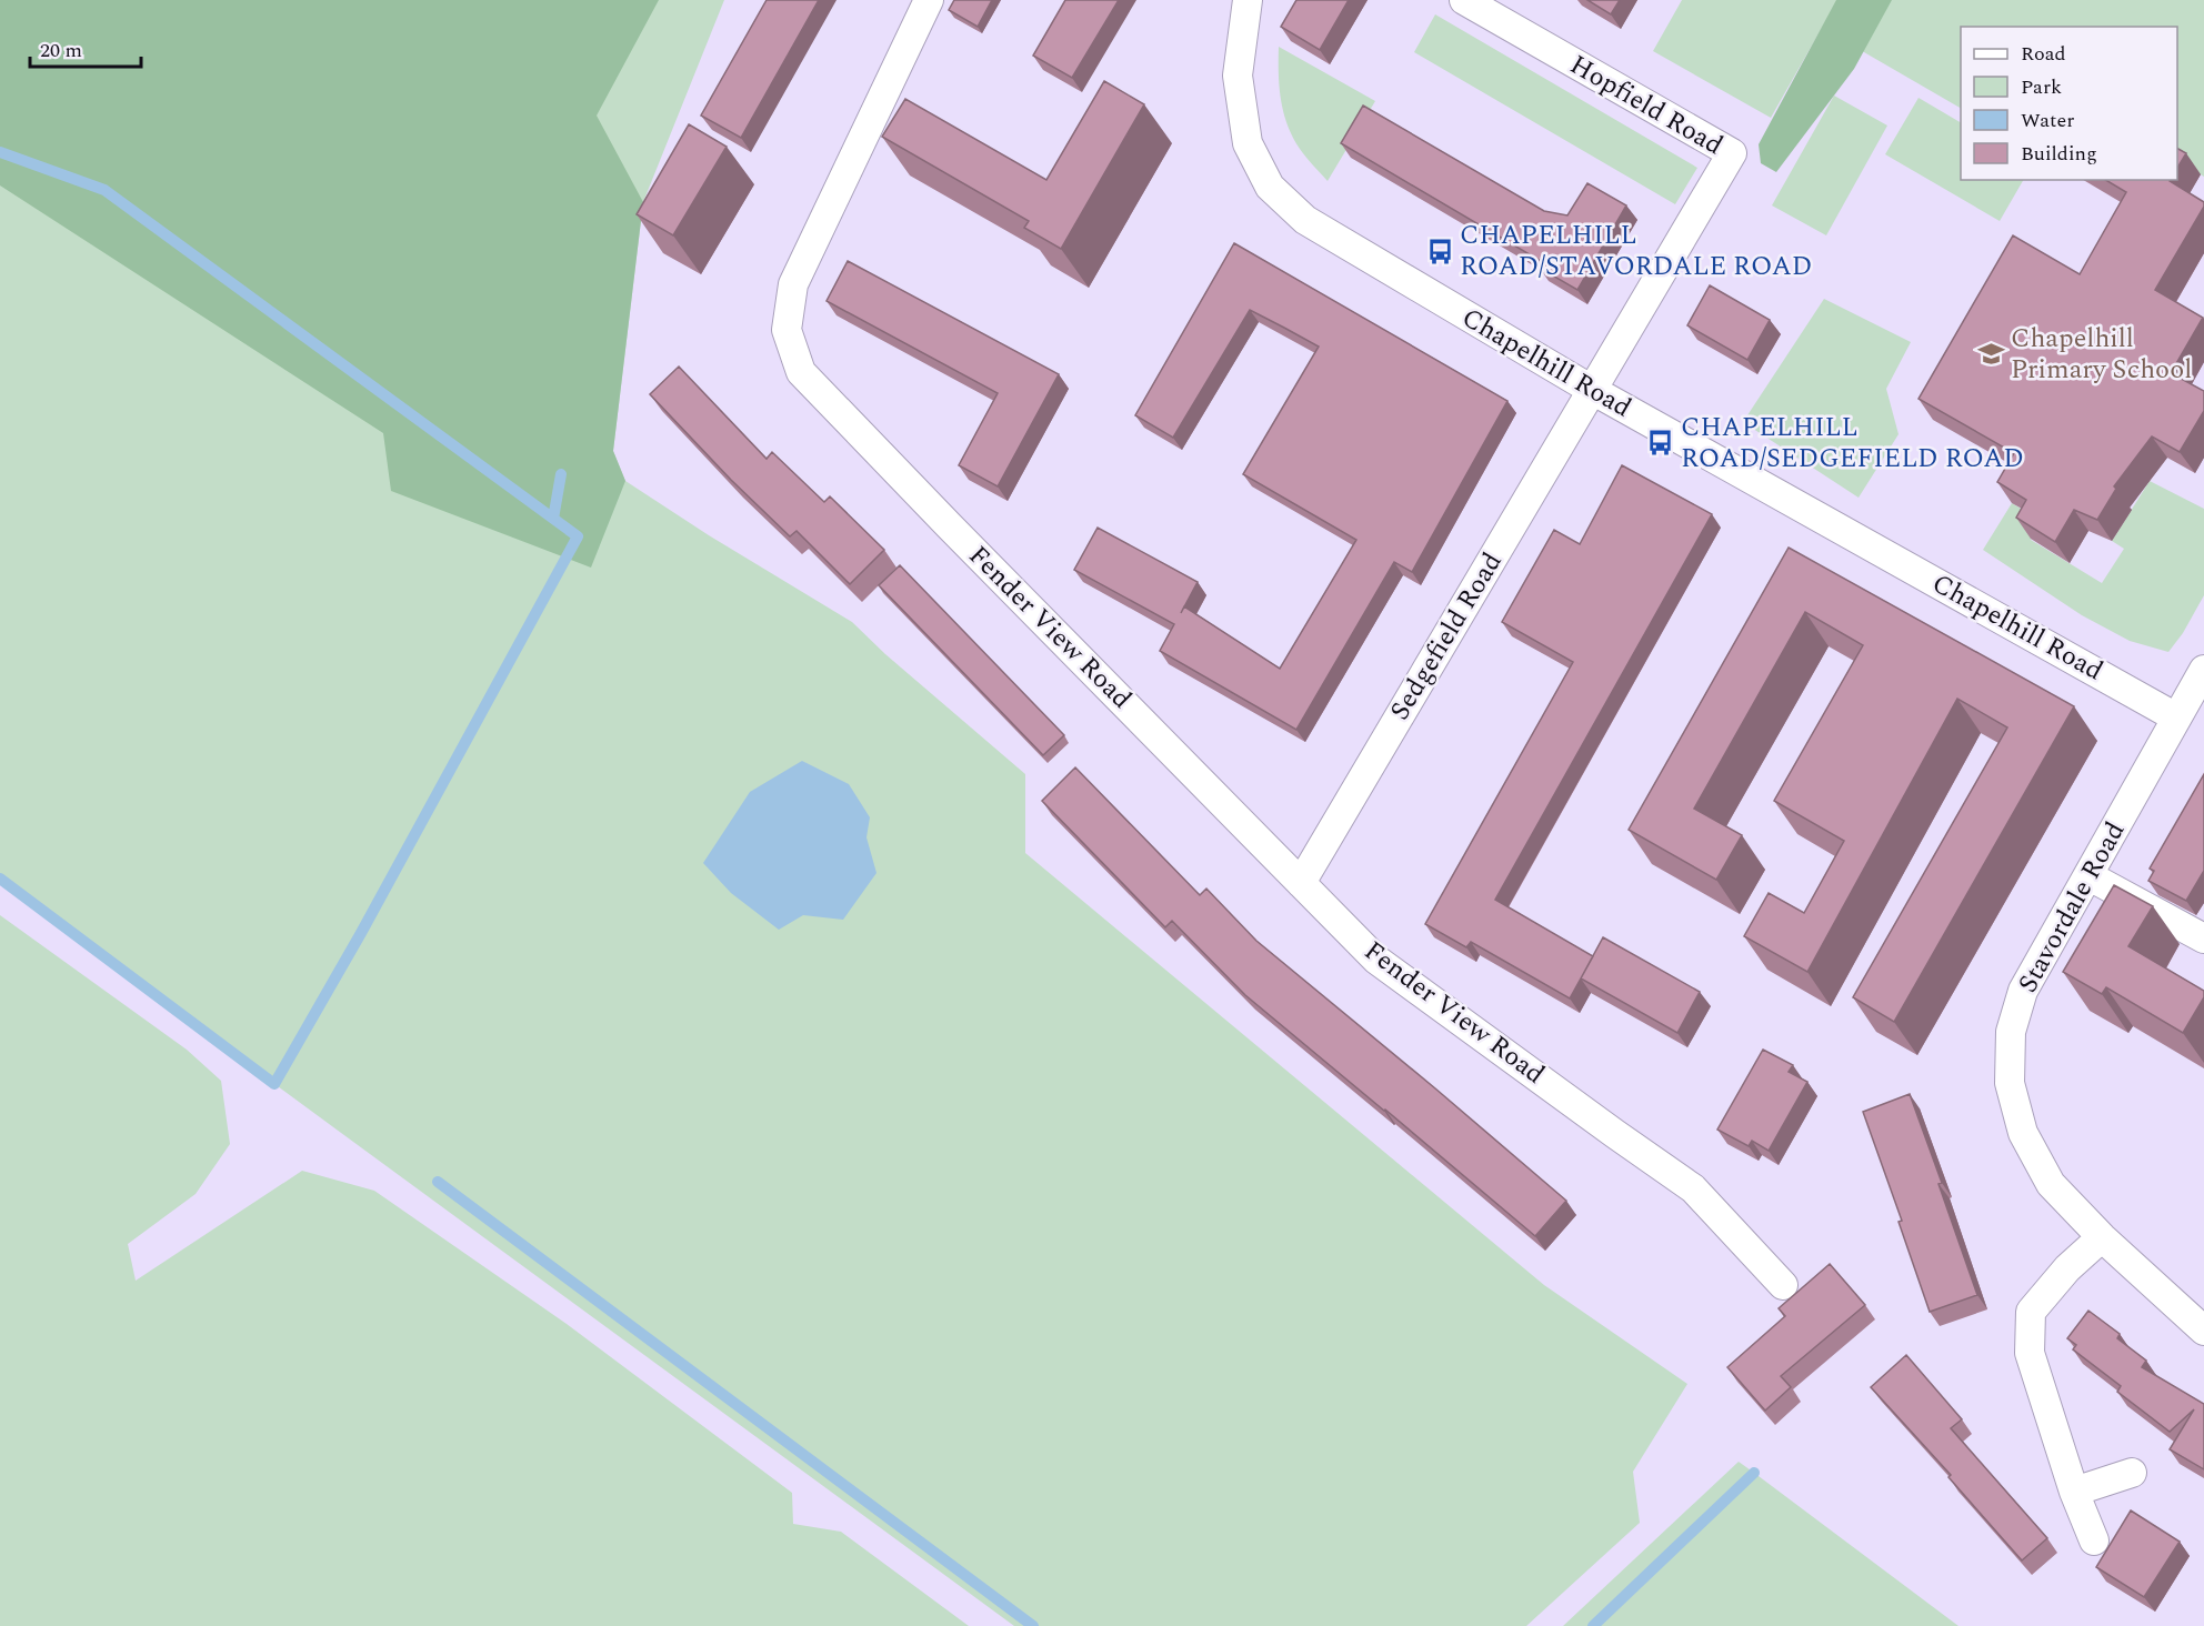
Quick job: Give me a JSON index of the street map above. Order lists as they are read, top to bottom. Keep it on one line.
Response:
{"streets":{"street":["Hopfield Road","Chapelhill Road","Fender View Road","Sedgefield Road","Stavordale Road"]},"crossings":[["Hopfield Road","Chapelhill Road"],["Hopfield Road","Sedgefield Road"],["Chapelhill Road","Sedgefield Road"],["Chapelhill Road","Stavordale Road"],["Fender View Road","Sedgefield Road"]],"places":{"bus stop":["CHAPELHILL ROAD/STAVORDALE ROAD","CHAPELHILL ROAD/SEDGEFIELD ROAD"],"school or university":["Chapelhill Primary School"]},"legend":["Road","Park","Water","Building"],"scale_bar":"20 m"}
